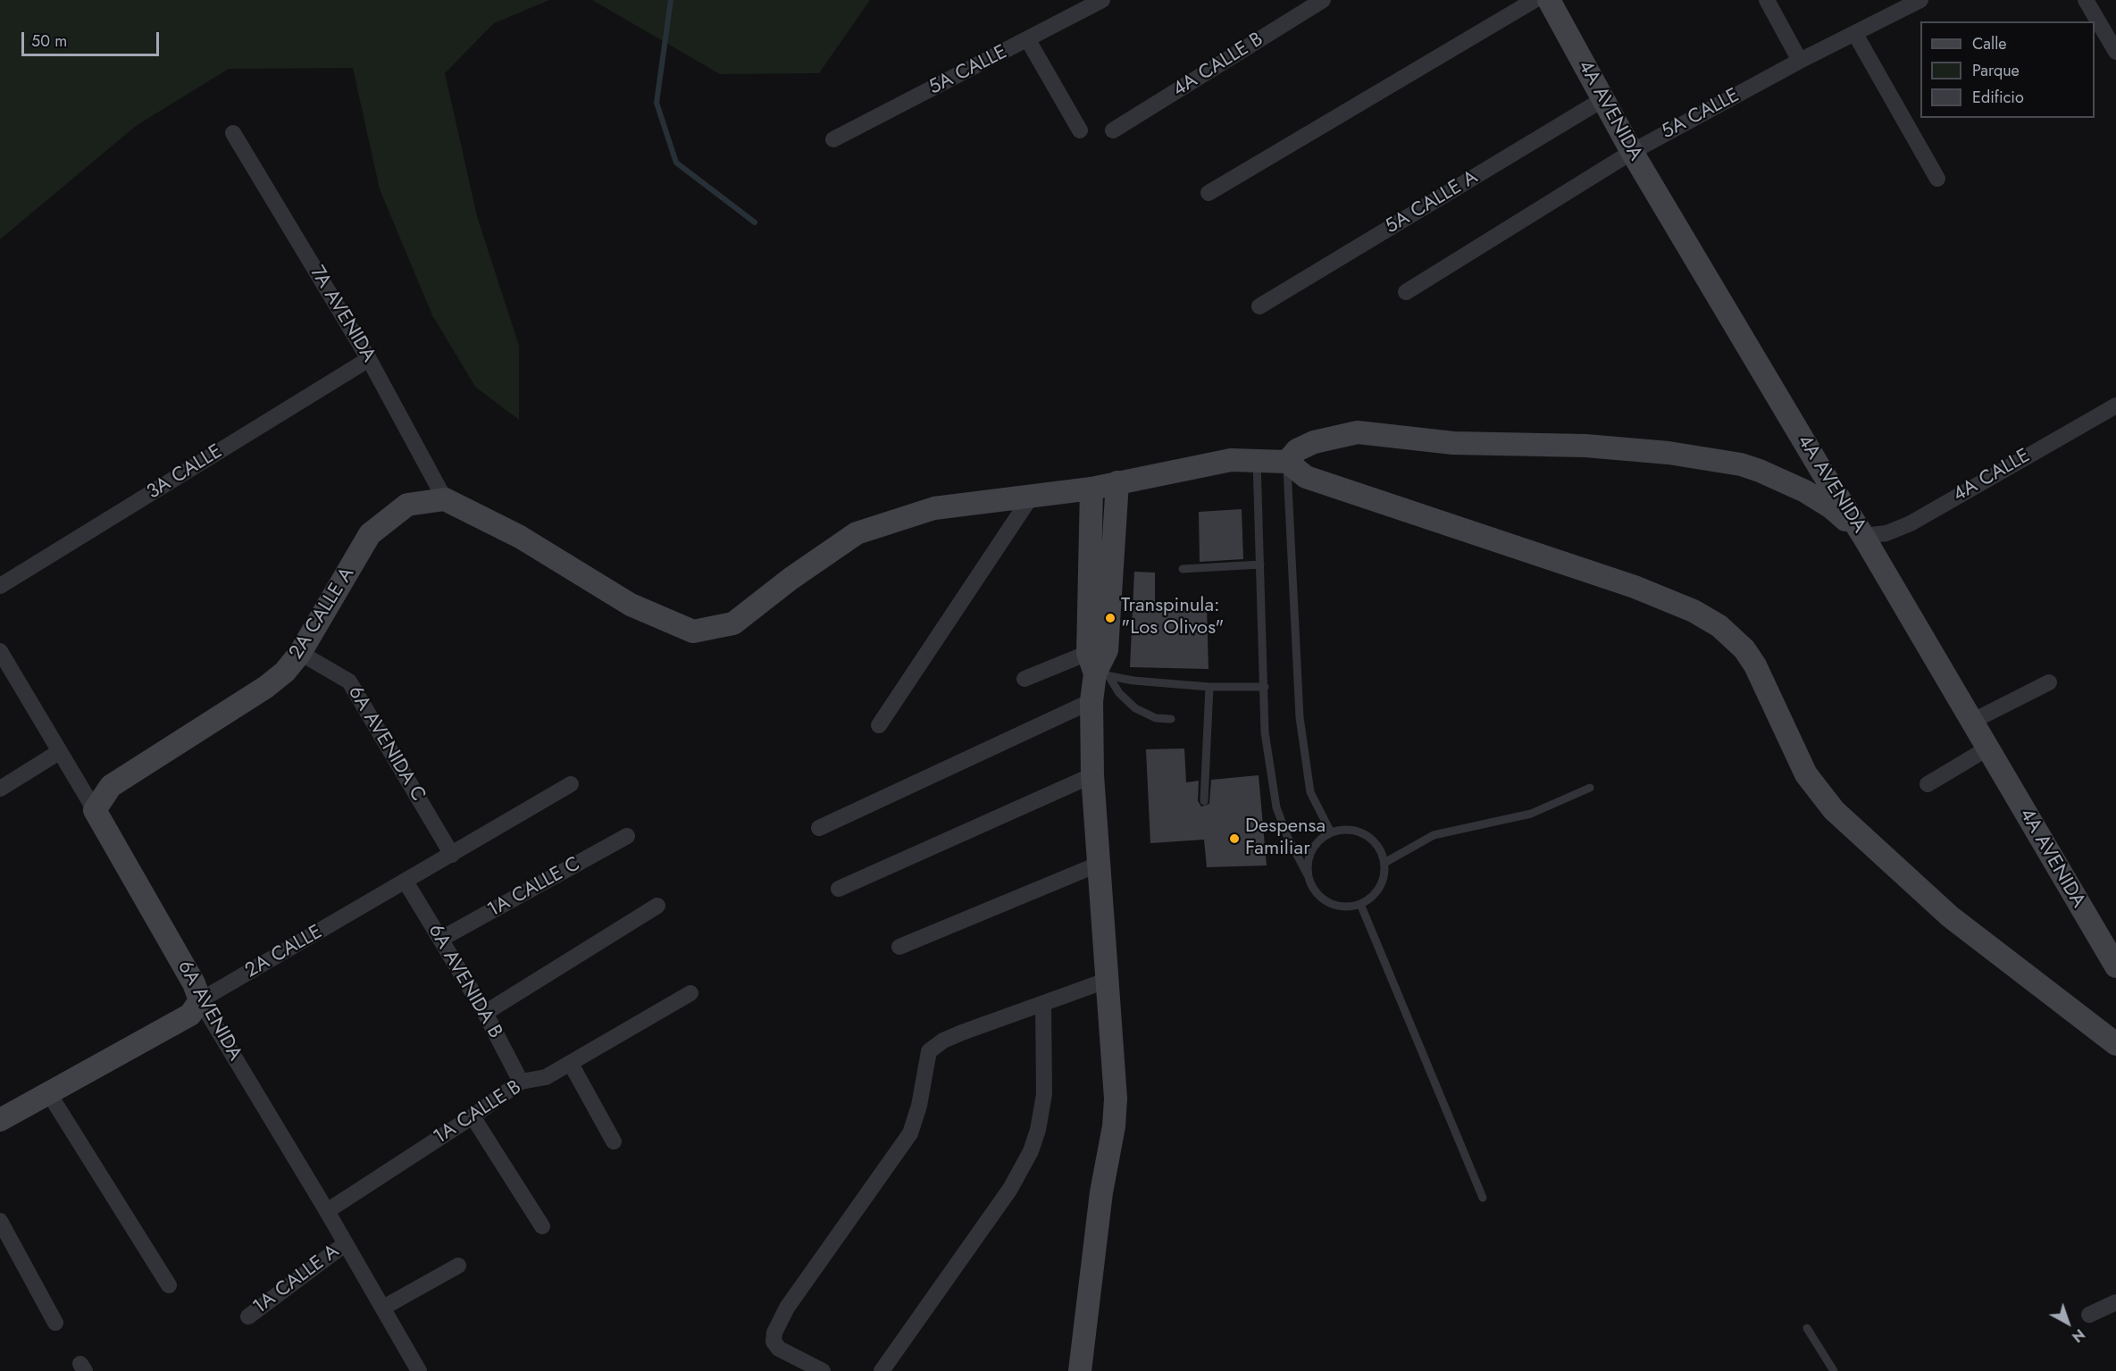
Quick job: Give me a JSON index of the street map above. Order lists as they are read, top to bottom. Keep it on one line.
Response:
{"streets":{"street":["4A CALLE B","5A CALLE","4A AVENIDA","5A CALLE A","7A AVENIDA","3A CALLE","4A CALLE","2A CALLE A","6A AVENIDA C","1A CALLE C","2A CALLE","6A AVENIDA B","6A AVENIDA","1A CALLE B","1A CALLE A"]},"crossings":[["5A CALLE","4A AVENIDA"],["4A AVENIDA","5A CALLE A"],["4A AVENIDA","4A CALLE"],["7A AVENIDA","3A CALLE"],["7A AVENIDA","2A CALLE A"],["2A CALLE A","6A AVENIDA C"],["2A CALLE A","6A AVENIDA"],["6A AVENIDA C","2A CALLE"],["1A CALLE C","6A AVENIDA B"],["2A CALLE","6A AVENIDA B"],["2A CALLE","6A AVENIDA"],["6A AVENIDA B","1A CALLE B"],["6A AVENIDA","1A CALLE B"],["6A AVENIDA","1A CALLE A"]],"places":["Transpinula: \"Los Olivos\"","Despensa Familiar"],"legend":["Calle","Parque","Edificio"],"scale_bar":"50 m","north":"bottom right"}
